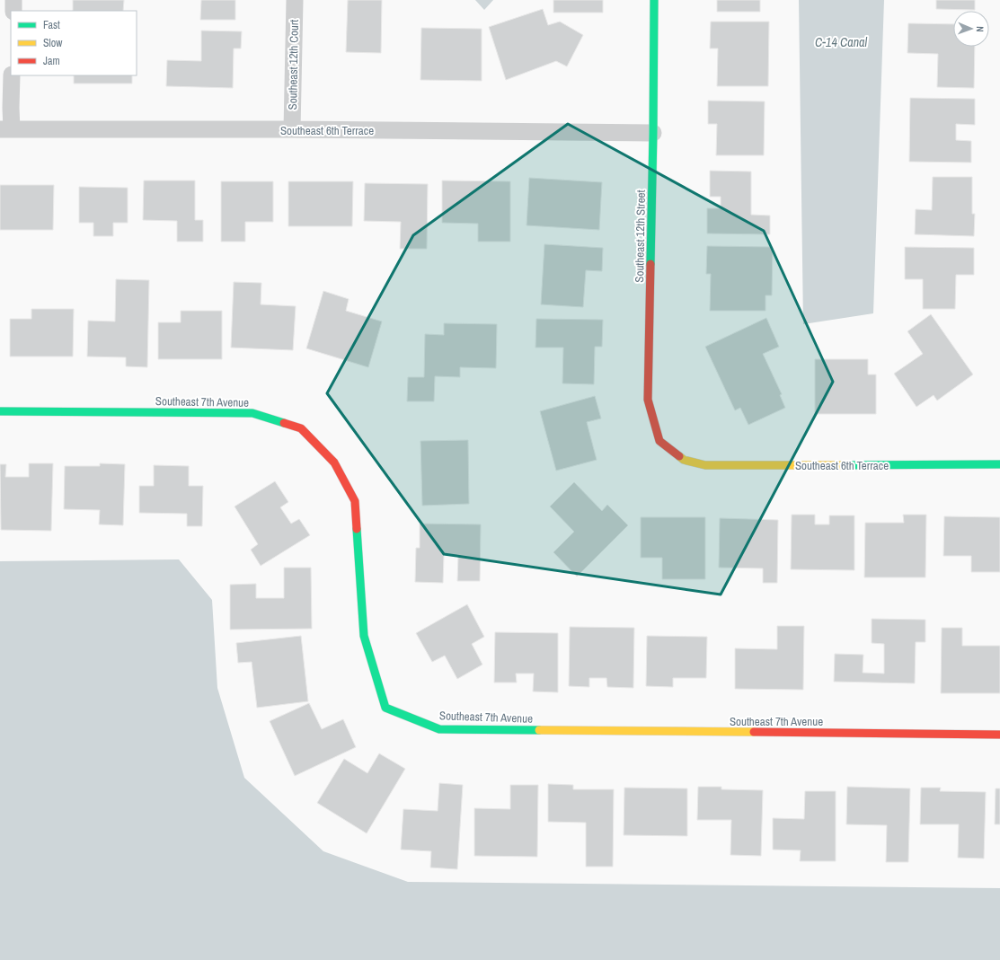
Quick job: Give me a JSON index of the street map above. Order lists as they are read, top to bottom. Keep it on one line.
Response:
{"streets":{"street":["Southeast 12th Court","Southeast 6th Terrace","Southeast 12th Street","Southeast 7th Avenue"]},"crossings":[["Southeast 12th Court","Southeast 6th Terrace"],["Southeast 6th Terrace","Southeast 12th Street"]],"water":["C-14 Canal"],"legend":["Fast","Slow","Jam"],"north":"right"}
